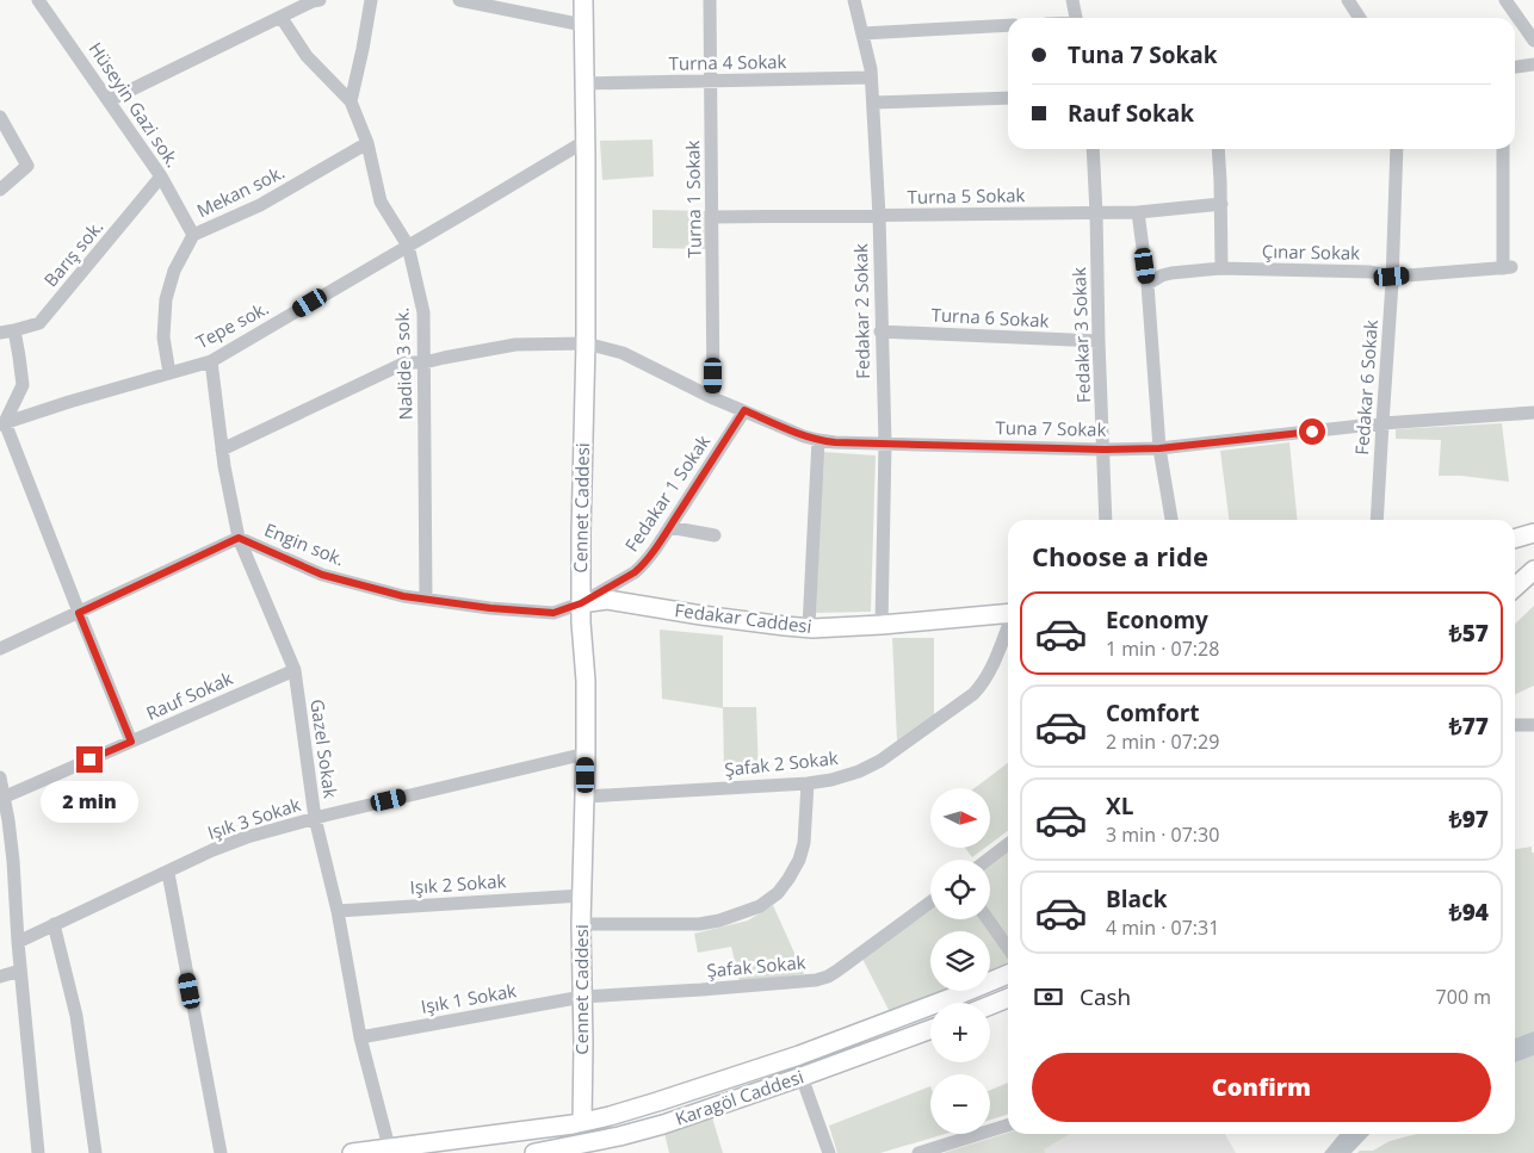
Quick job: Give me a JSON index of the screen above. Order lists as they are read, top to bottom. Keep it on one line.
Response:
{"streets":{"street":["Turna 4 Sokak","Hüseyin Gazi sok.","Mekan sok.","Turna 5 Sokak","Turna 1 Sokak","Çınar Sokak","Barış sok.","Fedakar 2 Sokak","Turna 6 Sokak","Tepe sok.","Fedakar 3 Sokak","Nadide 3 sok.","Fedakar 6 Sokak","Tuna 7 Sokak","Fedakar 1 Sokak","Cennet Caddesi","Engin sok.","Fedakar Caddesi","Rauf Sokak","Gazel Sokak","Şafak 2 Sokak","Işık 3 Sokak","Işık 2 Sokak","Şafak Sokak","Işık 1 Sokak","Karagöl Caddesi"]},"crossings":[["Turna 4 Sokak","Turna 1 Sokak"],["Turna 4 Sokak","Fedakar 2 Sokak"],["Turna 4 Sokak","Cennet Caddesi"],["Hüseyin Gazi sok.","Mekan sok."],["Hüseyin Gazi sok.","Barış sok."],["Mekan sok.","Tepe sok."],["Mekan sok.","Nadide 3 sok."],["Turna 5 Sokak","Turna 1 Sokak"],["Turna 5 Sokak","Fedakar 2 Sokak"],["Turna 5 Sokak","Fedakar 3 Sokak"],["Turna 1 Sokak","Tuna 7 Sokak"],["Çınar Sokak","Fedakar 6 Sokak"],["Fedakar 2 Sokak","Turna 6 Sokak"],["Fedakar 2 Sokak","Tuna 7 Sokak"],["Fedakar 2 Sokak","Fedakar Caddesi"],["Turna 6 Sokak","Fedakar 3 Sokak"],["Tepe sok.","Nadide 3 sok."],["Tepe sok.","Cennet Caddesi"],["Tepe sok.","Gazel Sokak"],["Fedakar 3 Sokak","Tuna 7 Sokak"],["Nadide 3 sok.","Tuna 7 Sokak"],["Nadide 3 sok.","Engin sok."],["Fedakar 6 Sokak","Tuna 7 Sokak"],["Tuna 7 Sokak","Fedakar 1 Sokak"],["Tuna 7 Sokak","Cennet Caddesi"],["Tuna 7 Sokak","Gazel Sokak"],["Fedakar 1 Sokak","Cennet Caddesi"],["Fedakar 1 Sokak","Engin sok."],["Fedakar 1 Sokak","Fedakar Caddesi"],["Cennet Caddesi","Engin sok."],["Cennet Caddesi","Fedakar Caddesi"],["Cennet Caddesi","Şafak 2 Sokak"],["Cennet Caddesi","Işık 3 Sokak"],["Cennet Caddesi","Işık 2 Sokak"],["Cennet Caddesi","Şafak Sokak"],["Cennet Caddesi","Işık 1 Sokak"],["Engin sok.","Fedakar Caddesi"],["Engin sok.","Gazel Sokak"],["Rauf Sokak","Gazel Sokak"],["Gazel Sokak","Işık 3 Sokak"],["Gazel Sokak","Işık 2 Sokak"],["Gazel Sokak","Işık 1 Sokak"],["Şafak Sokak","Işık 1 Sokak"]],"north":"right","page":{"banner":["Tuna 7 Sokak","Rauf Sokak"],"heading":"Choose a ride","list":[{"name":"Economy","note":"1 min · 07:28","value":"₺57"},{"name":"Comfort","note":"2 min · 07:29","value":"₺77"},{"name":"XL","note":"3 min · 07:30","value":"₺97"},{"name":"Black","note":"4 min · 07:31","value":"₺94"}],"bubble":"2 min","map_buttons":["+","−"],"pay":["Cash","700 m"],"buttons":"Confirm"}}
